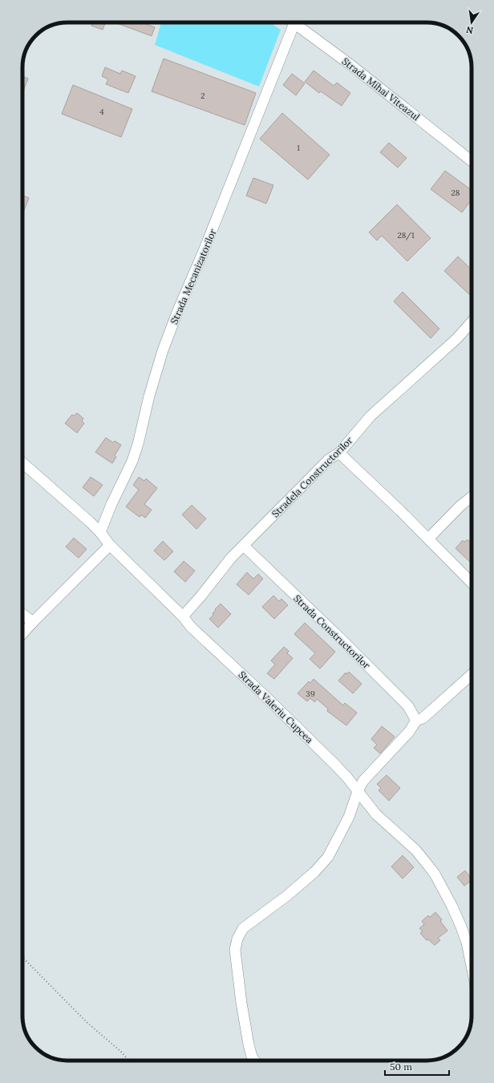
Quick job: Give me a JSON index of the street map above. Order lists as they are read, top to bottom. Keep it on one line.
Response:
{"streets":{"street":["Strada Mihai Viteazul","Strada Mecanizatorilor","Stradela Constructorilor","Strada Constructorilor","Strada Valeriu Cupcea"]},"crossings":[["Strada Mihai Viteazul","Strada Mecanizatorilor"],["Strada Mecanizatorilor","Strada Valeriu Cupcea"],["Stradela Constructorilor","Strada Constructorilor"],["Stradela Constructorilor","Strada Valeriu Cupcea"]],"house_numbers":["2","4","1","28","28/1","39"],"scale_bar":"50 m","north":"bottom"}
